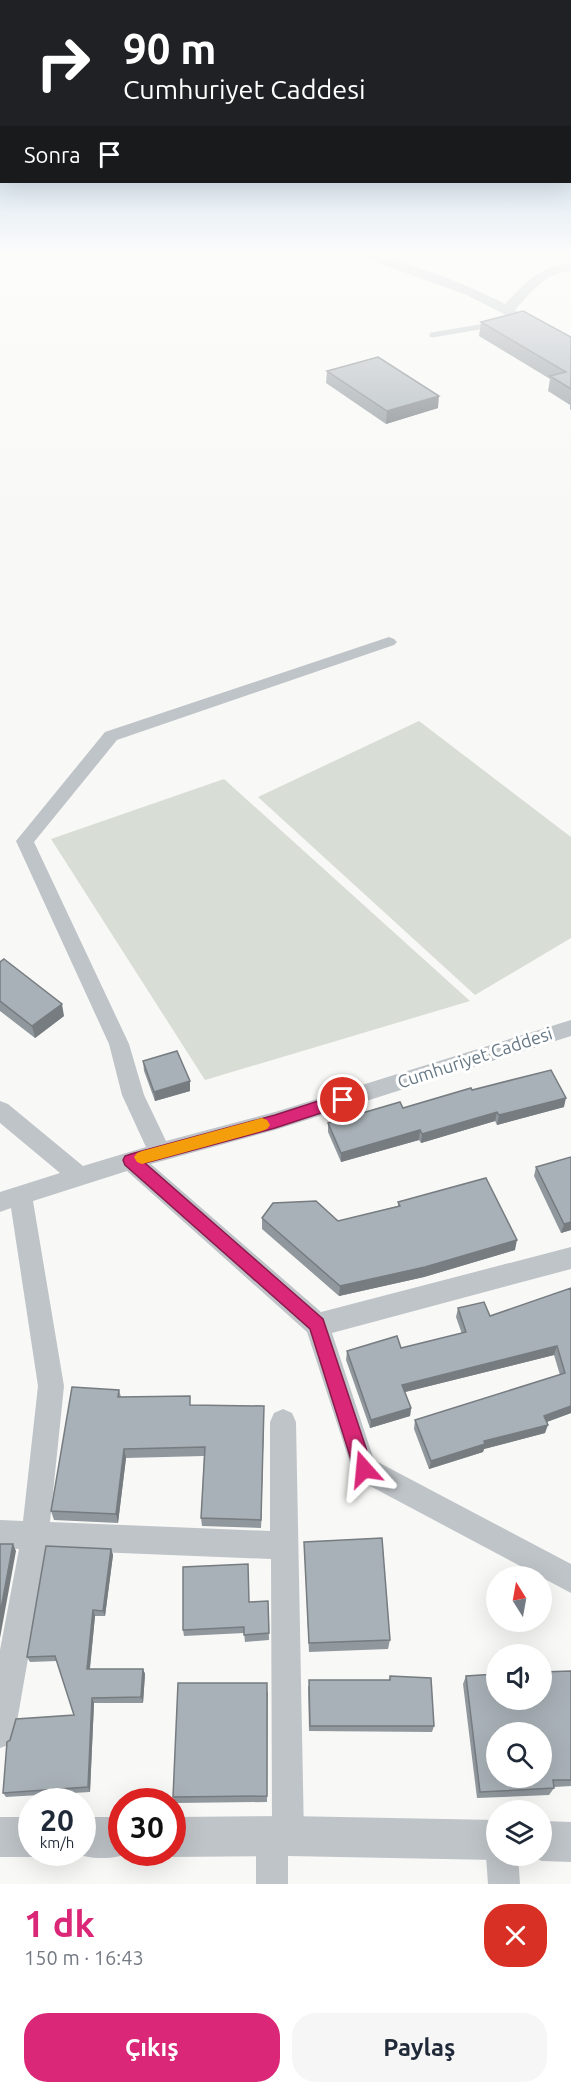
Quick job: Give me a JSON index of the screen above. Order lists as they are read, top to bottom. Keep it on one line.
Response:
{"streets":{"street":["Cumhuriyet Caddesi"]},"north":"top","page":{"turn":["90 m","Cumhuriyet Caddesi"],"then":"Sonra","speed":"20 km/h","limit":"30","heading":["1 dk","150 m · 16:43"],"buttons":["Çıkış","Paylaş"]}}
